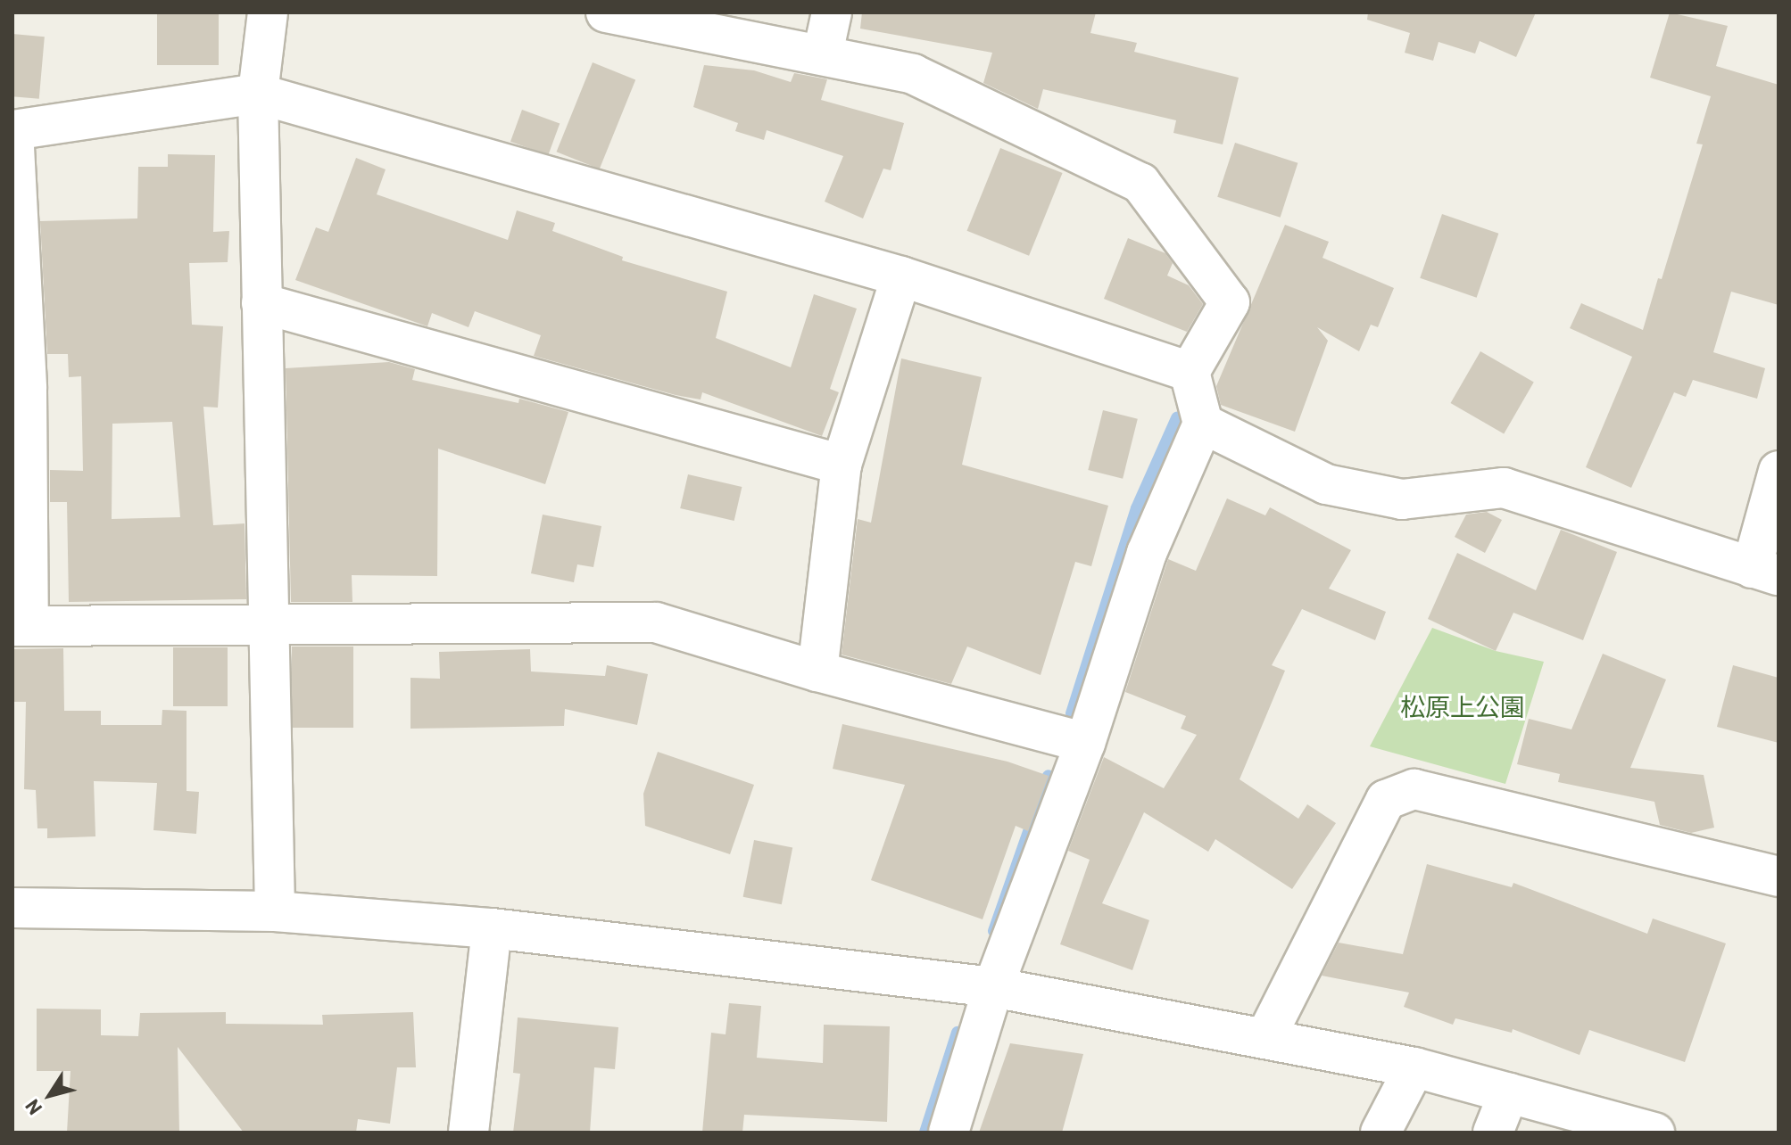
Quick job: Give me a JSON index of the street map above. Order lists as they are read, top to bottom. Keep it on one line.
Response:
{"parks":["松原上公園"],"north":"bottom left"}
